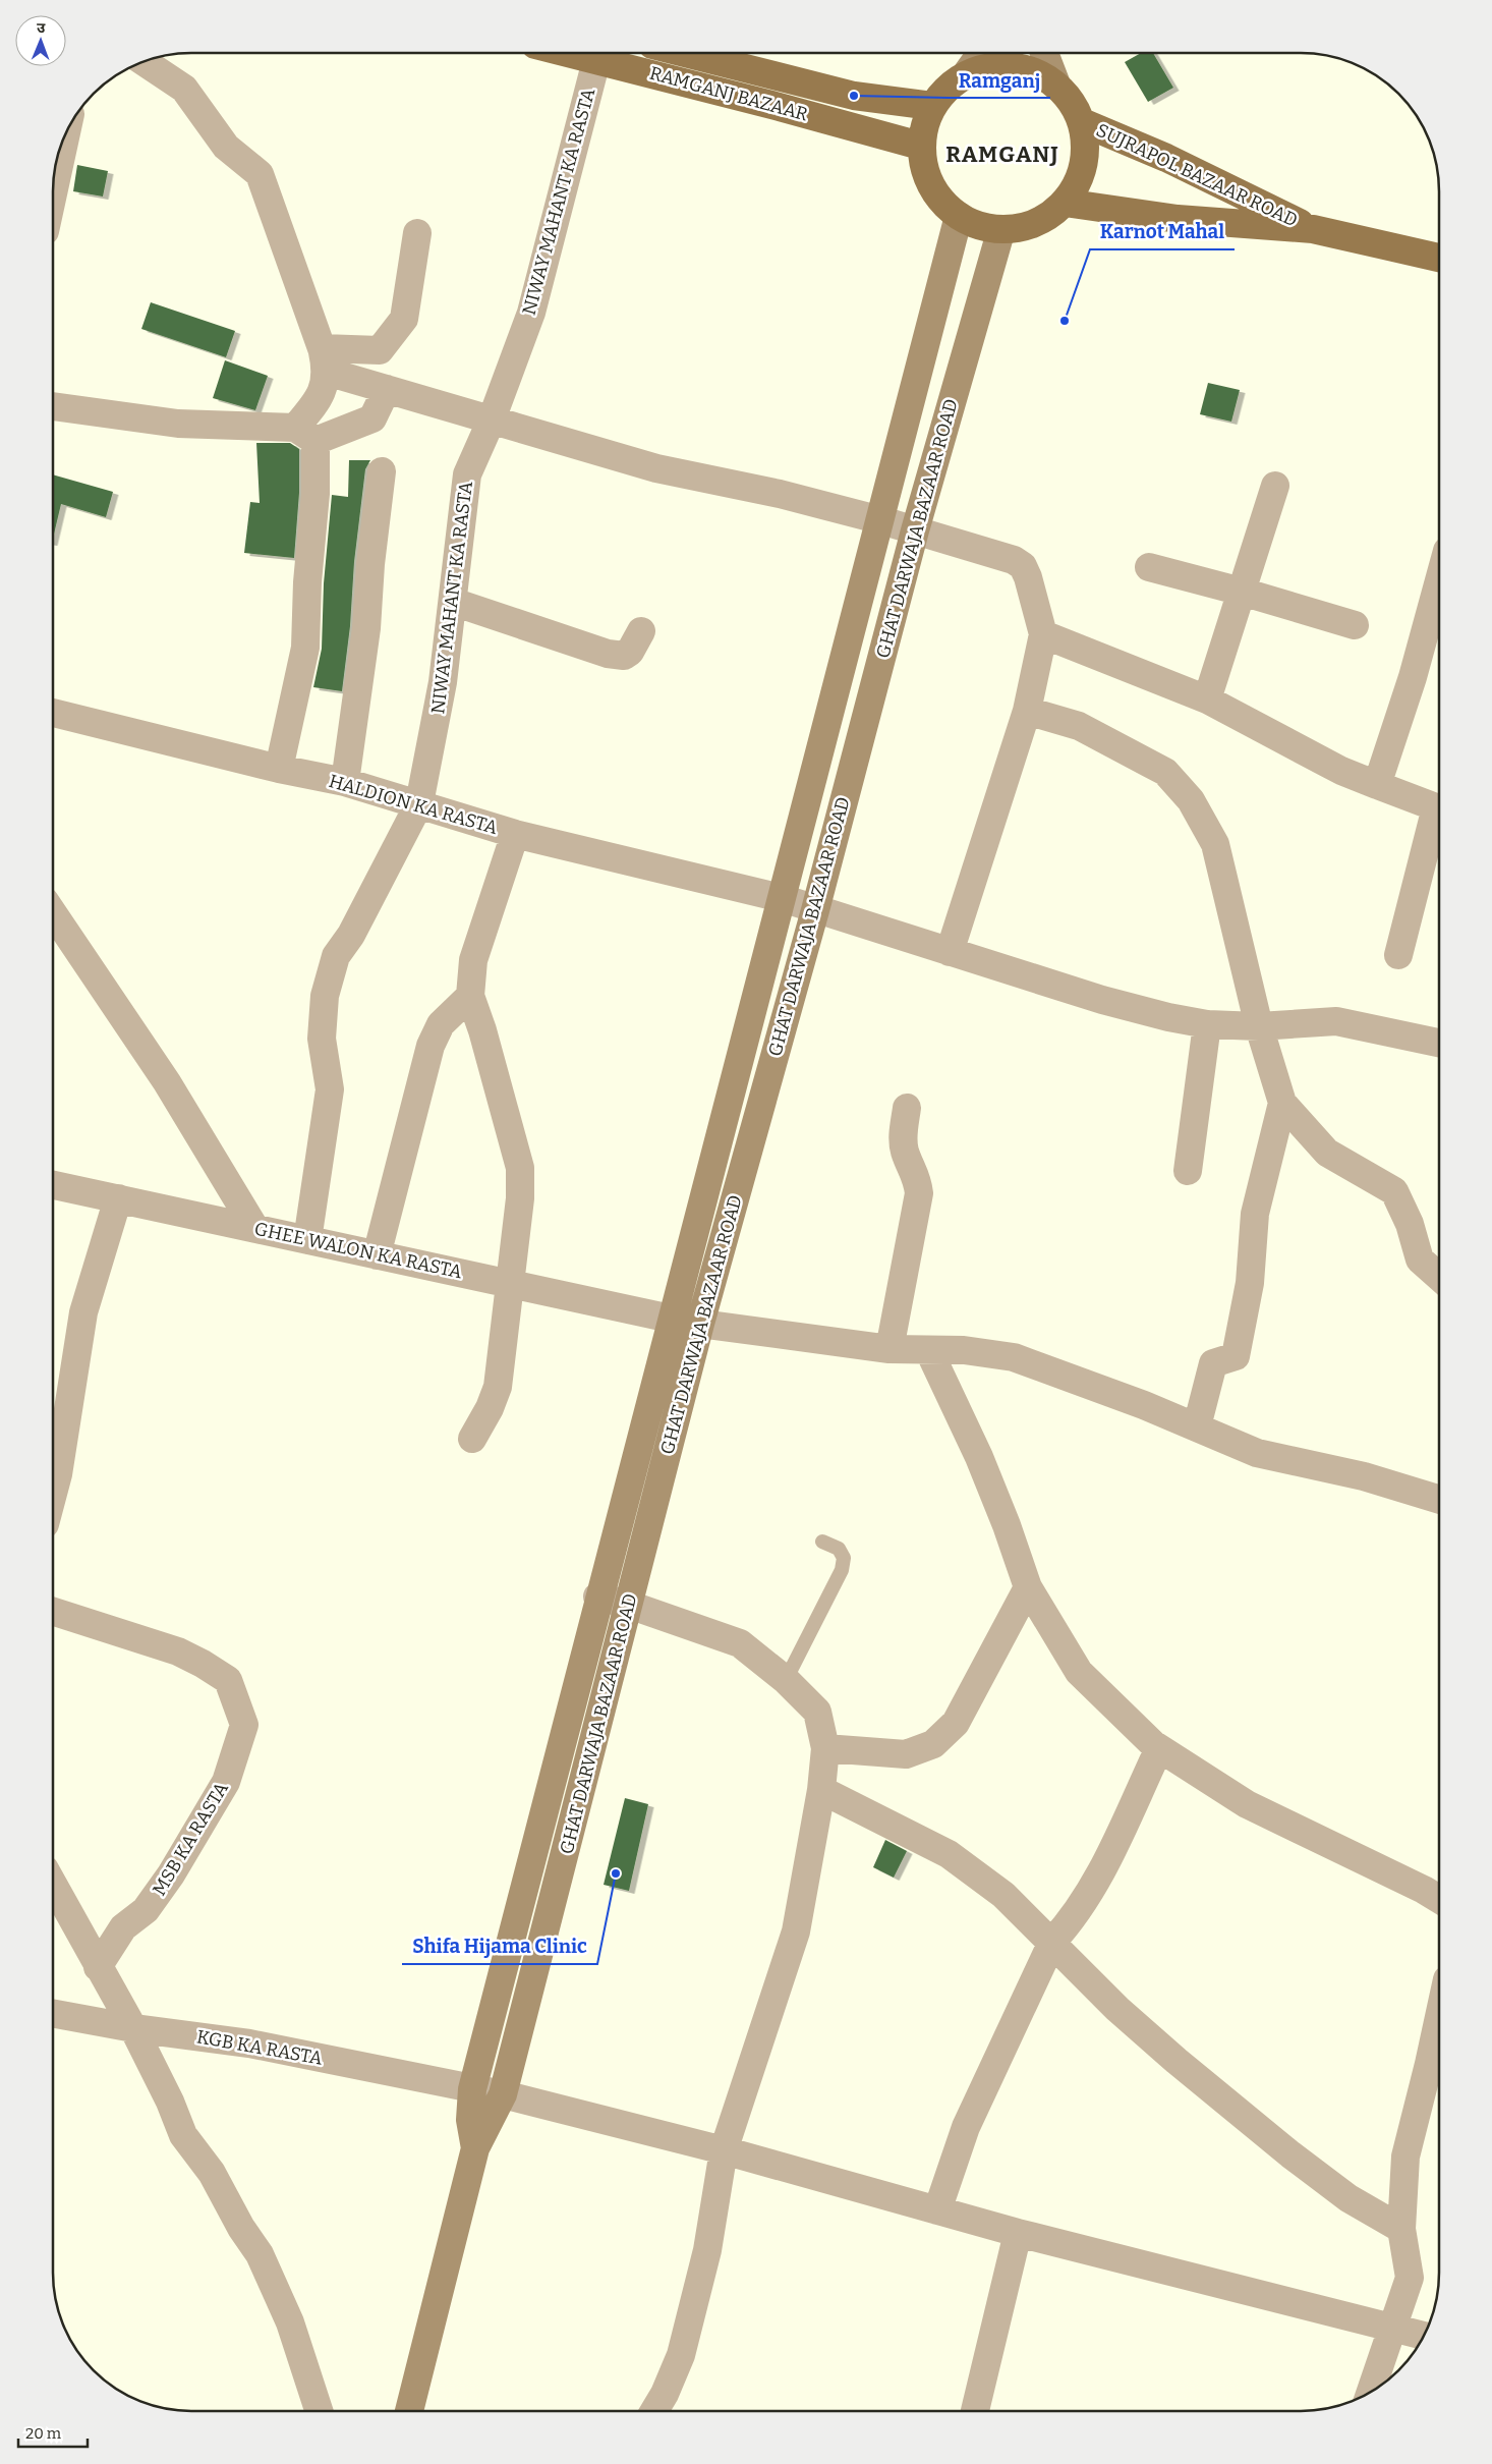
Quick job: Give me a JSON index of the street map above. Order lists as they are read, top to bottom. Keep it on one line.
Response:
{"streets":{"main road":["RAMGANJ BAZAAR","SUJRAPOL BAZAAR ROAD"],"street":["NIWAY MAHANT KA RASTA","GHAT DARWAJA BAZAAR ROAD","HALDION KA RASTA","GHEE WALON KA RASTA","MSB KA RASTA","KGB KA RASTA"]},"crossings":[["RAMGANJ BAZAAR","SUJRAPOL BAZAAR ROAD"],["RAMGANJ BAZAAR","GHAT DARWAJA BAZAAR ROAD"],["SUJRAPOL BAZAAR ROAD","GHAT DARWAJA BAZAAR ROAD"],["NIWAY MAHANT KA RASTA","HALDION KA RASTA"],["NIWAY MAHANT KA RASTA","GHEE WALON KA RASTA"],["GHAT DARWAJA BAZAAR ROAD","HALDION KA RASTA"],["GHAT DARWAJA BAZAAR ROAD","KGB KA RASTA"]],"districts":["RAMGANJ"],"places":["Ramganj","Karnot Mahal","Shifa Hijama Clinic"],"scale_bar":"20 m","north":"top"}
